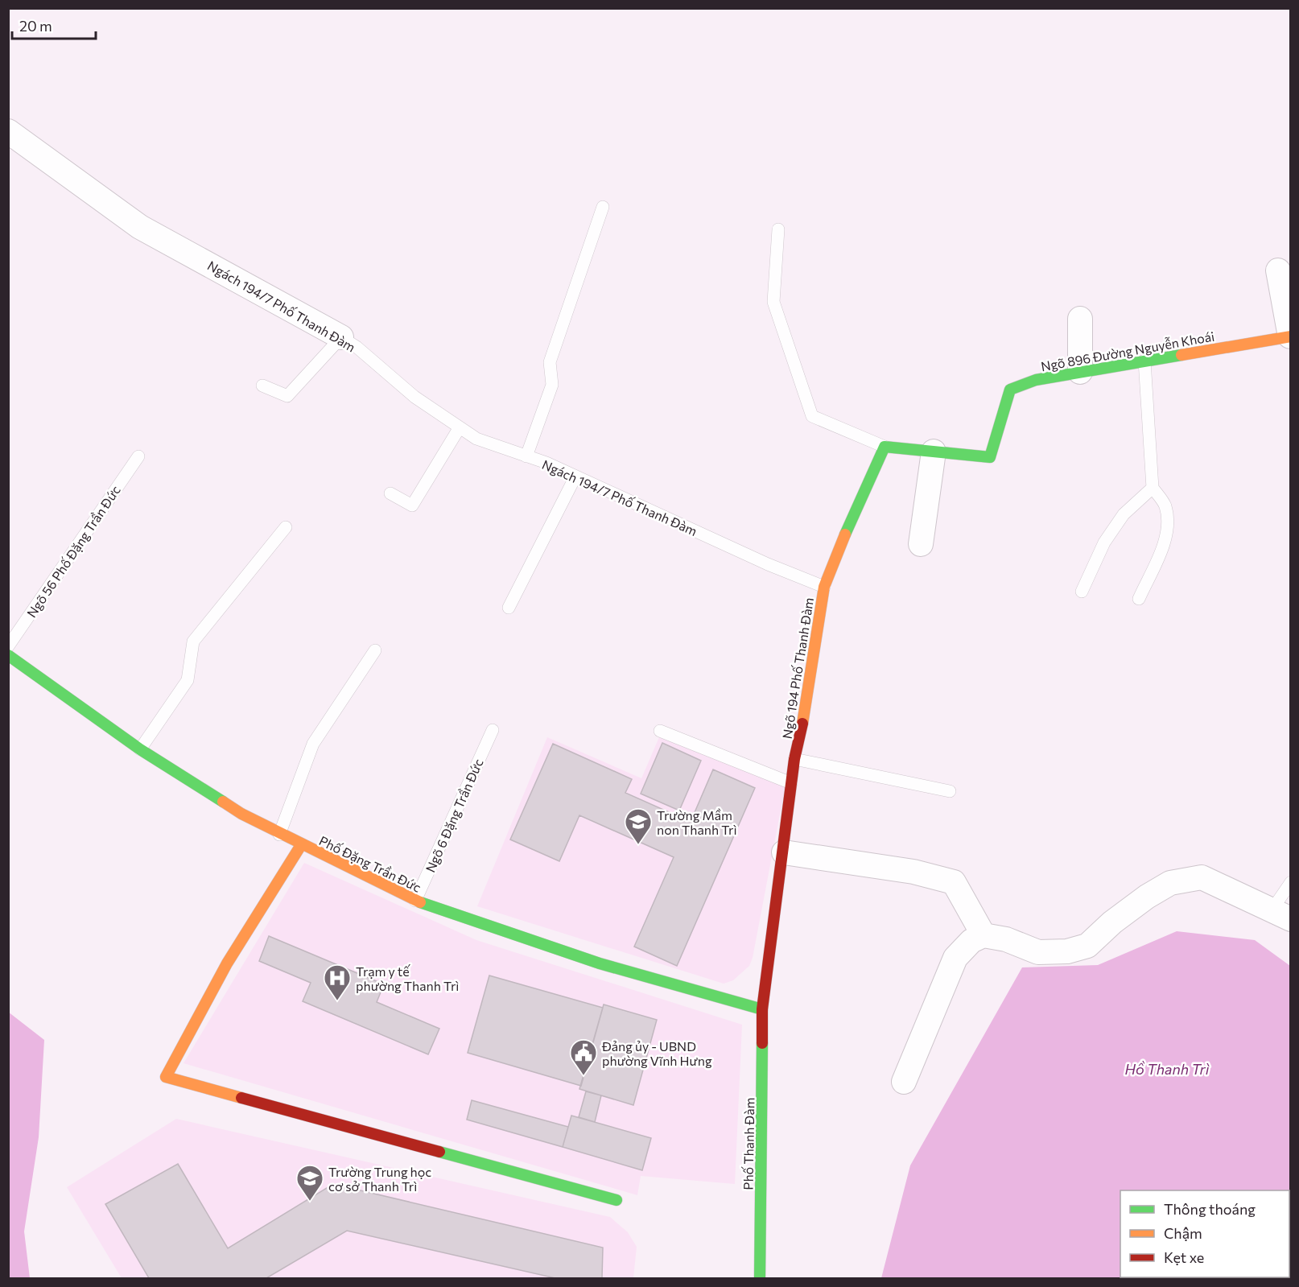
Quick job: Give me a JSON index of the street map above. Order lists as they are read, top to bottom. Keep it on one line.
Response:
{"streets":{"street":["Ngách 194/7 Phố Thanh Đàm","Ngõ 896 Đường Nguyễn Khoái","Ngõ 194 Phố Thanh Đàm","Phố Đặng Trần Đức","Phố Thanh Đàm"],"lane":["Ngõ 56 Phố Đặng Trần Đức","Ngõ 6 Đặng Trần Đức"]},"crossings":[["Ngách 194/7 Phố Thanh Đàm","Ngõ 194 Phố Thanh Đàm"],["Ngõ 194 Phố Thanh Đàm","Phố Đặng Trần Đức"],["Ngõ 194 Phố Thanh Đàm","Phố Thanh Đàm"],["Ngõ 6 Đặng Trần Đức","Phố Đặng Trần Đức"],["Phố Đặng Trần Đức","Phố Thanh Đàm"]],"water":["Hồ Thanh Trì"],"places":{"school or university":["Trường Mầm non Thanh Trì","Trường Trung học cơ sở Thanh Trì"],"hospital":["Trạm y tế phường Thanh Trì"],"public building":["Đảng ủy - UBND phường Vĩnh Hưng"]},"legend":["Thông thoáng","Chậm","Kẹt xe"],"scale_bar":"20 m"}
